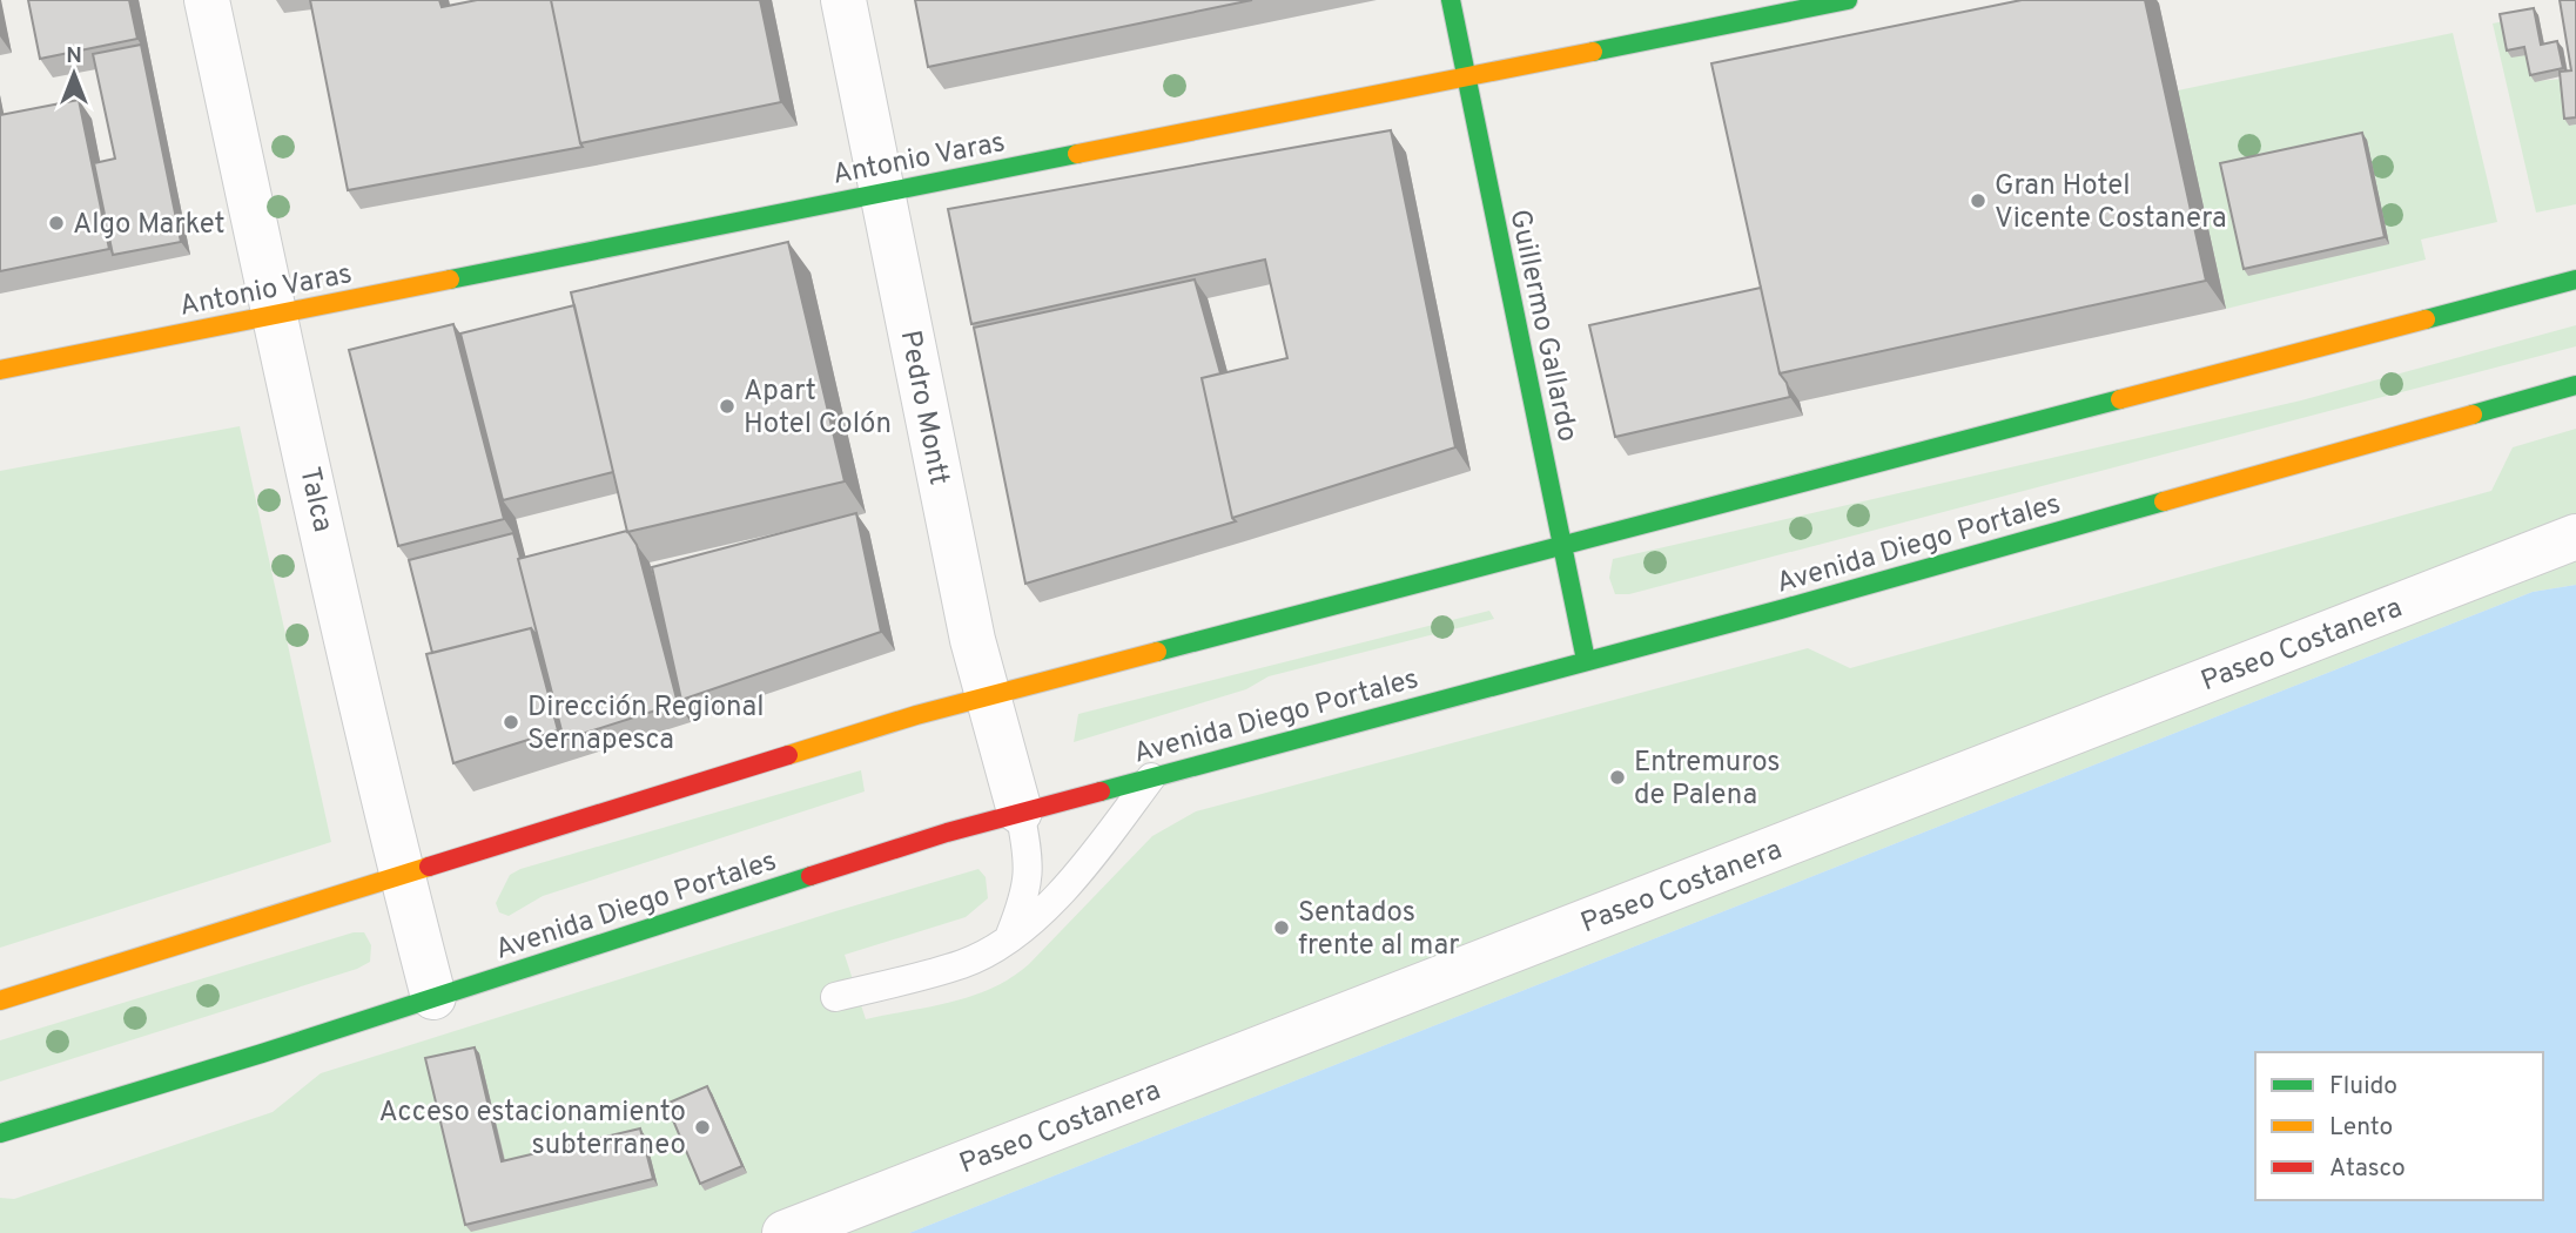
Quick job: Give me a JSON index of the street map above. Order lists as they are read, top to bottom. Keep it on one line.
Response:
{"streets":{"main road":["Antonio Varas","Guillermo Gallardo","Avenida Diego Portales"],"street":["Pedro Montt","Talca","Paseo Costanera"]},"crossings":[["Antonio Varas","Guillermo Gallardo"],["Antonio Varas","Pedro Montt"],["Antonio Varas","Talca"],["Guillermo Gallardo","Avenida Diego Portales"],["Pedro Montt","Avenida Diego Portales"],["Talca","Avenida Diego Portales"]],"places":["Gran Hotel Vicente Costanera","Algo Market","Apart Hotel Colón","Dirección Regional Sernapesca","Entremuros de Palena","Sentados frente al mar","Acceso estacionamiento subterraneo"],"legend":["Fluido","Lento","Atasco"],"north":"top"}
